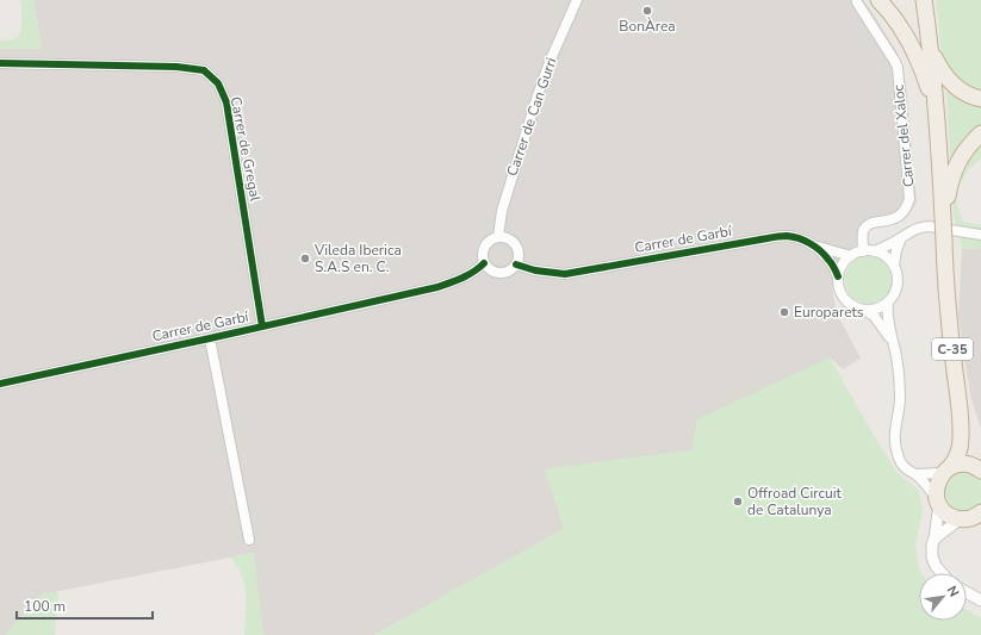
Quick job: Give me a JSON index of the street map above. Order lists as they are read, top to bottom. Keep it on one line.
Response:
{"streets":{"highway":["C-35"],"street":["Carrer de Can Gurri","Carrer del Xaloc","Carrer de Gregal","Carrer de Garbí"]},"crossings":[["Carrer de Can Gurri","Carrer de Garbí"],["Carrer del Xaloc","Carrer de Garbí"],["Carrer de Gregal","Carrer de Garbí"]],"places":["BonÀrea","Vileda Iberica S.A.S en. C.","Europarets","Offroad Circuit de Catalunya"],"scale_bar":"100 m","north":"top right"}
